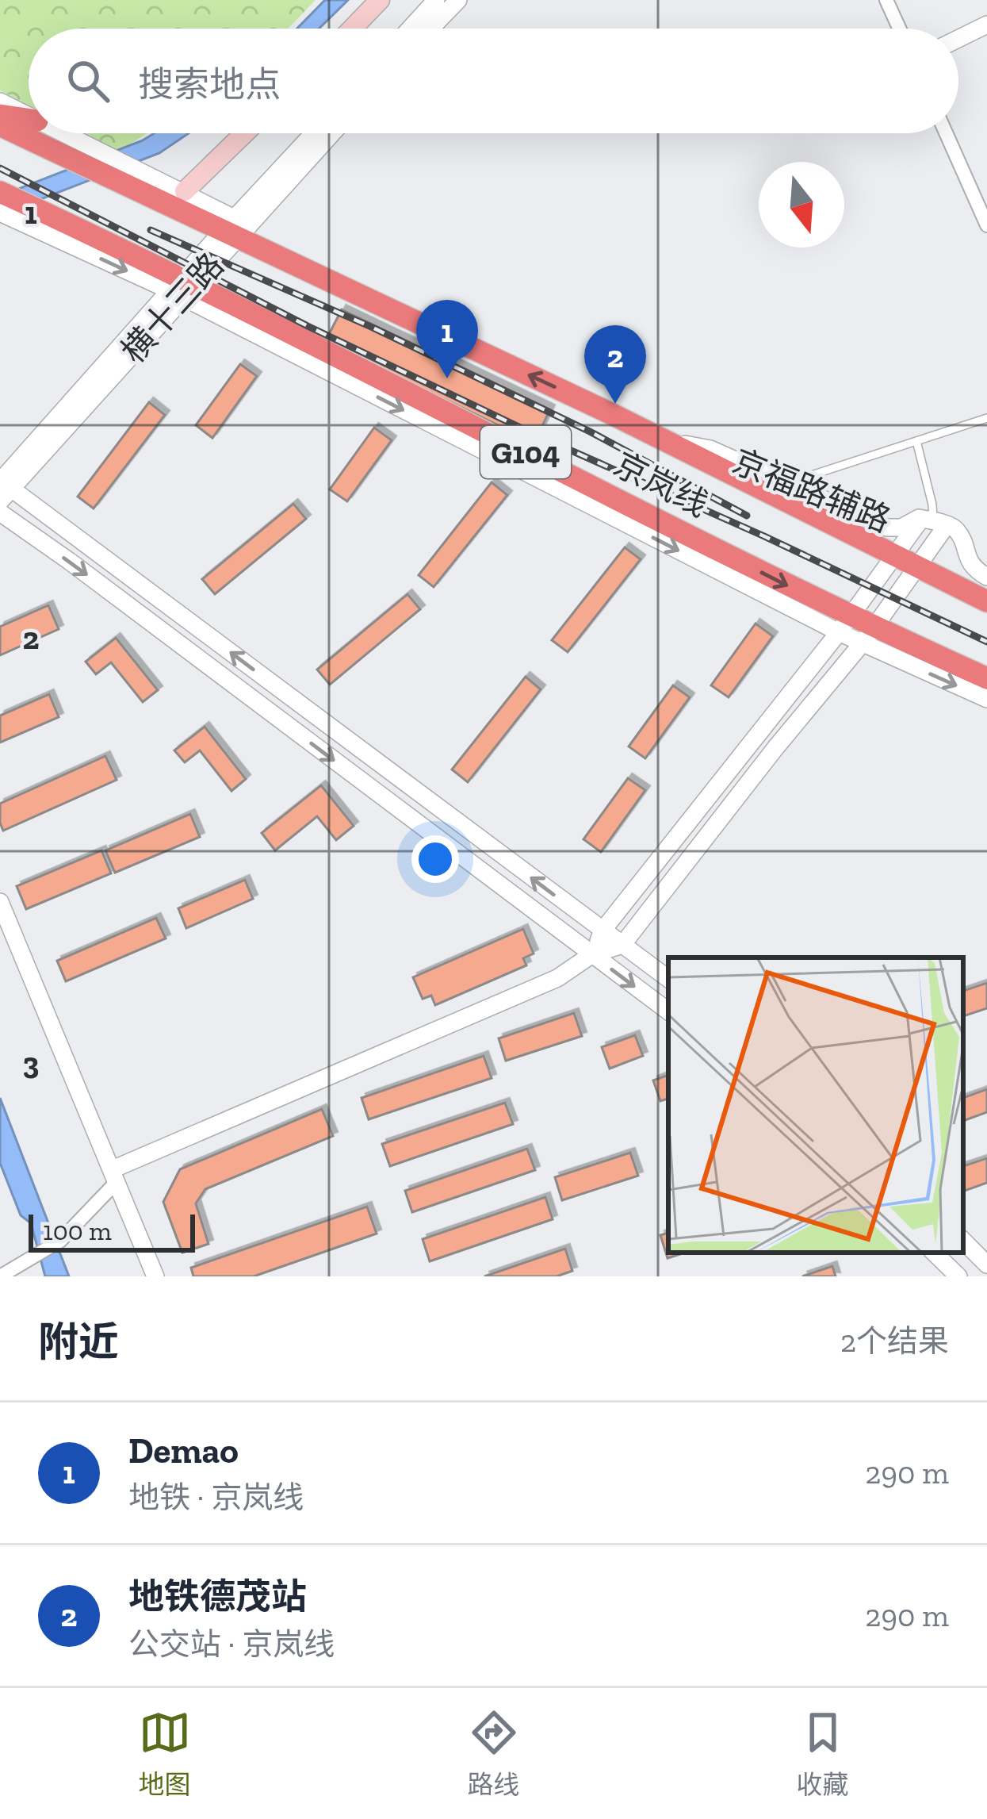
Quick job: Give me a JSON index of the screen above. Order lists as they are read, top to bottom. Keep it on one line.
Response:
{"streets":{"highway":["G104","京岚线"],"street":["横十三路","京福路辅路"]},"crossings":[["横十三路","京岚线"],["京岚线","京福路辅路"]],"scale_bar":"100 m","north":"bottom","page":{"search":"搜索地点","pins":["1","2"],"scale":"100 m","heading":["附近","2个结果"],"list":[{"mark":"1","name":"Demao","note":"地铁 · 京岚线","value":"290 m"},{"mark":"2","name":"地铁德茂站","note":"公交站 · 京岚线","value":"290 m"}],"nav":["地图","路线","收藏"]},"grid":{"rows":["1","2","3"]}}
